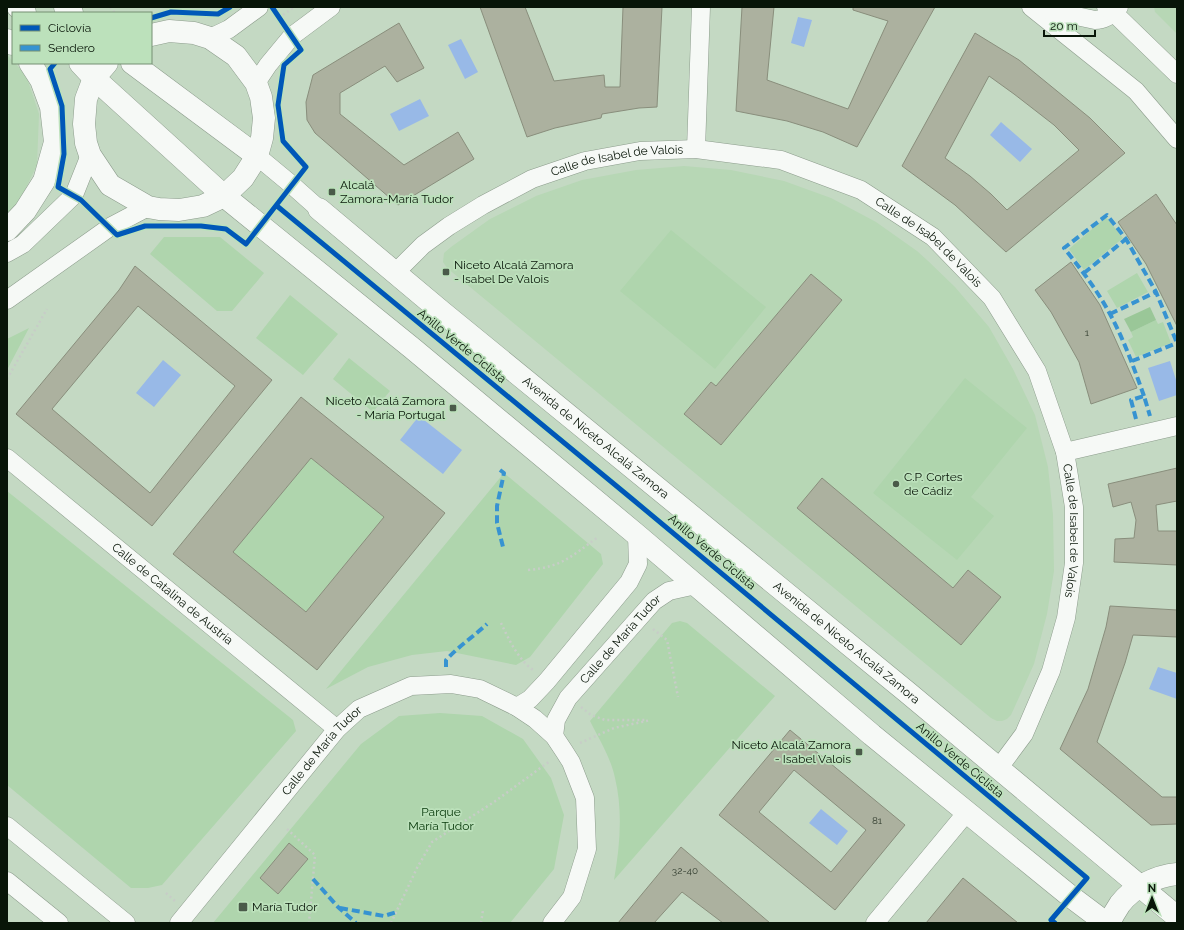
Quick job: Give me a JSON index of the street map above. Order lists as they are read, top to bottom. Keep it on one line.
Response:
{"streets":{"street":["Calle de Isabel de Valois","Avenida de Niceto Alcalá Zamora","Calle de Catalina de Austria","Calle de María Tudor"],"cycle path":["Anillo Verde Ciclista"]},"crossings":[["Calle de Isabel de Valois","Avenida de Niceto Alcalá Zamora"],["Calle de Catalina de Austria","Calle de María Tudor"]],"parks":["Parque María Tudor"],"places":{"transit":["Alcalá Zamora-María Tudor","Niceto Alcalá Zamora - Isabel De Valois","Niceto Alcalá Zamora - María Portugal","Niceto Alcalá Zamora - Isabel Valois","María Tudor"],"other":["C.P. Cortes de Cádiz"]},"house_numbers":["1","81","32-40"],"legend":["Ciclovía","Sendero"],"scale_bar":"20 m","north":"top"}
